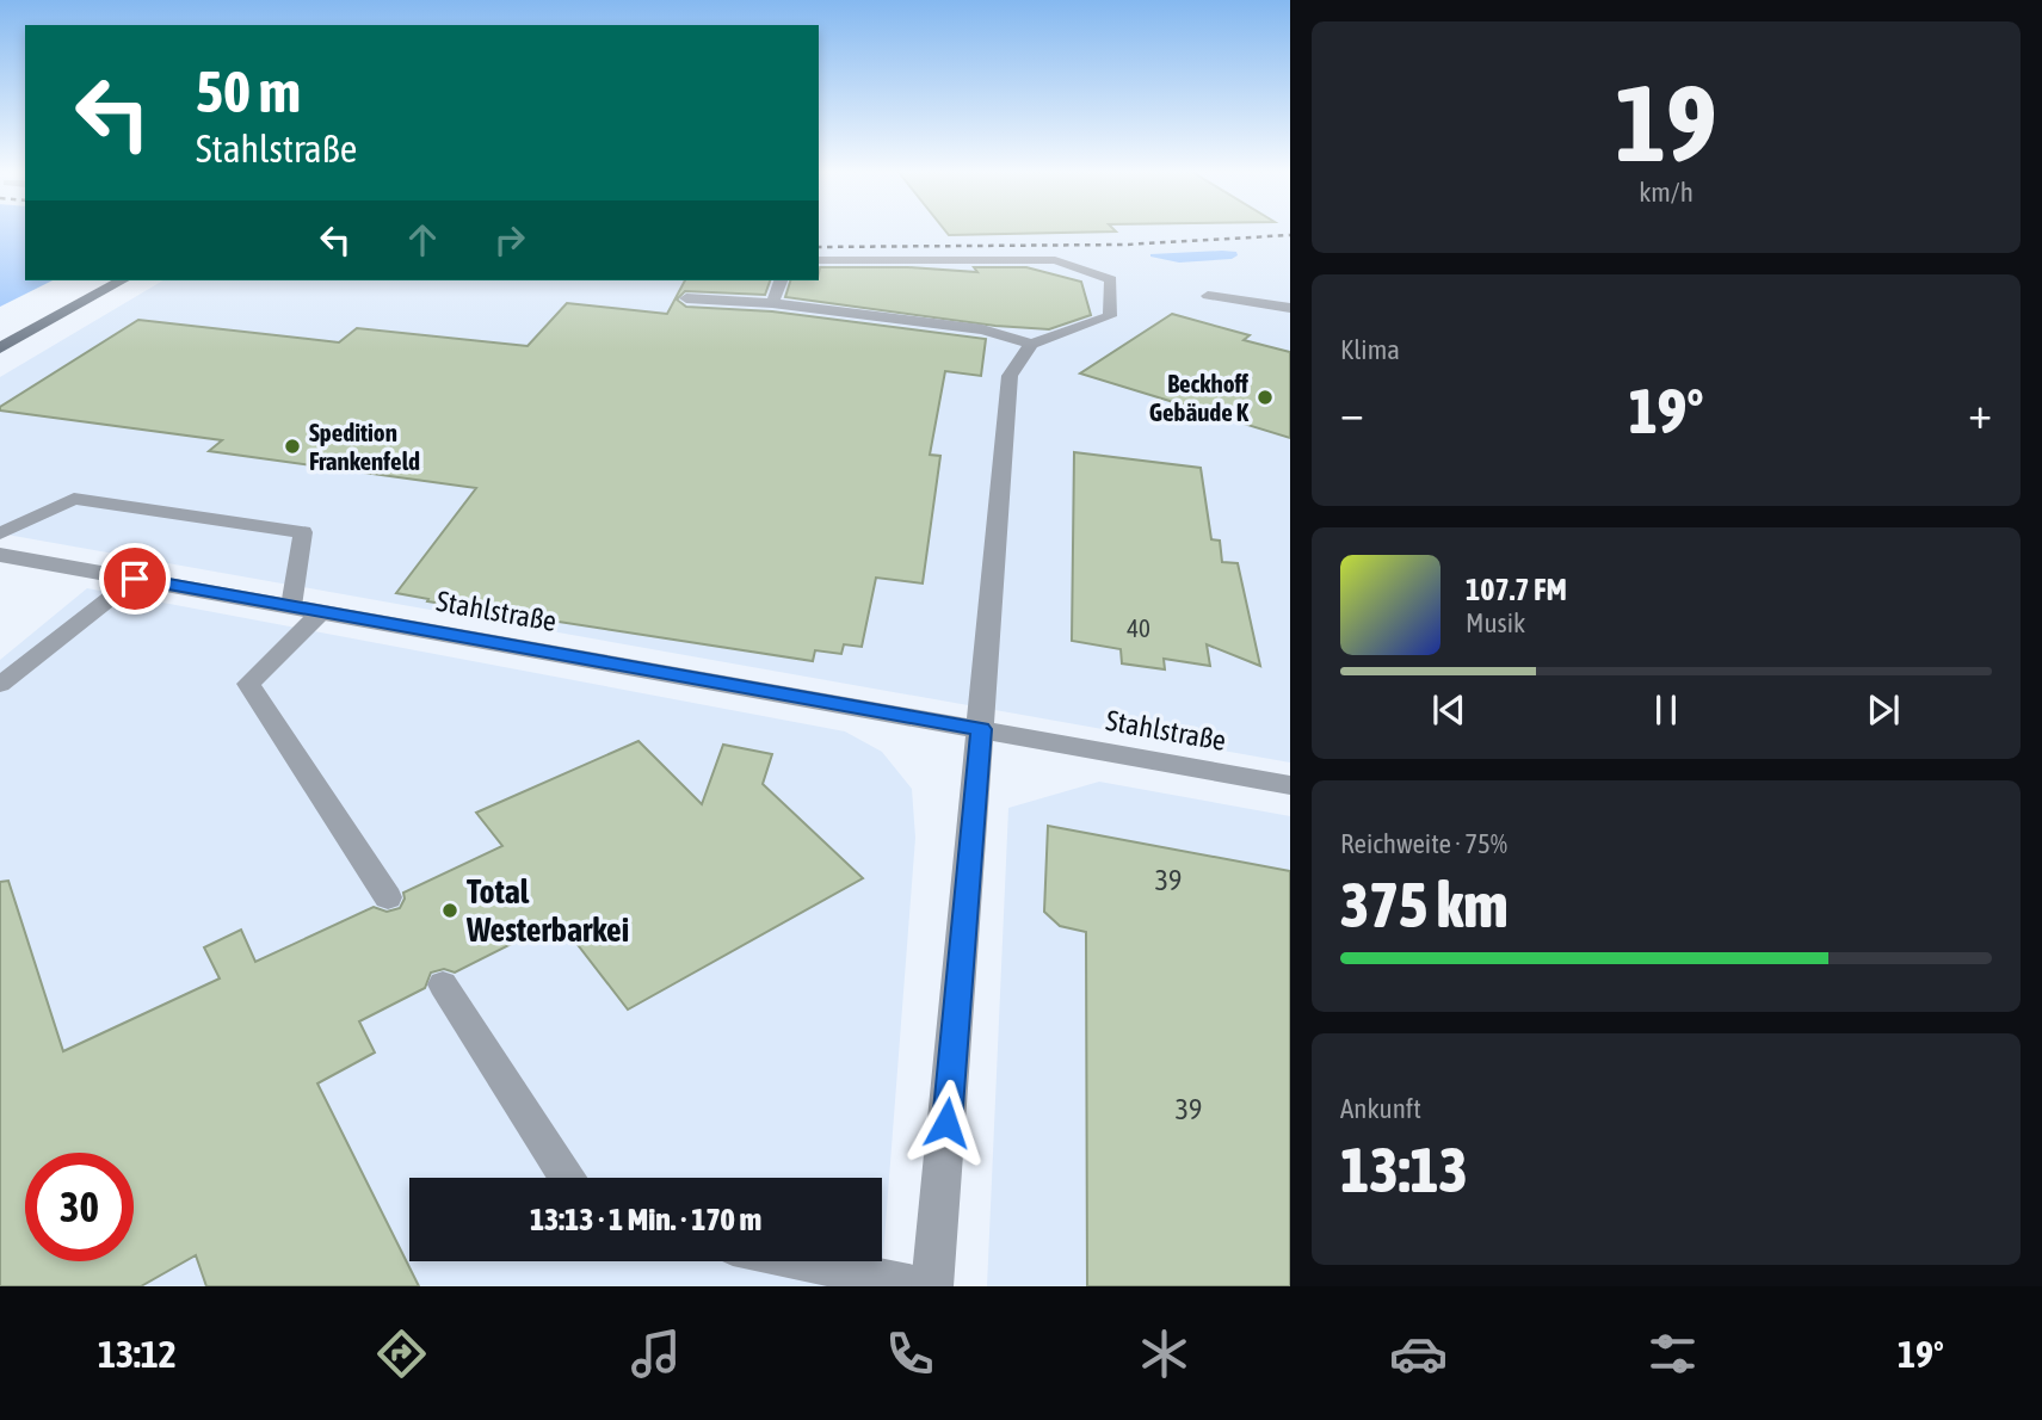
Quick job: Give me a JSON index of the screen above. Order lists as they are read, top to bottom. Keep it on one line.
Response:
{"streets":{"street":["Stahlstraße"]},"places":["Beckhoff Gebäude K","Spedition Frankenfeld","Total Westerbarkei"],"house_numbers":["40","39","39"],"page":{"tile":[["19","km/h"],"Klima",["Reichweite · 75%","375 km"],["Ankunft","13:13"]],"turn":["50 m","Stahlstraße"],"heat":["−","19°","+"],"song":["107.7 FM","Musik"],"limit":"30","trip":"13:13 · 1 Min. · 170 m","tabs":["13:12","19°"]}}
